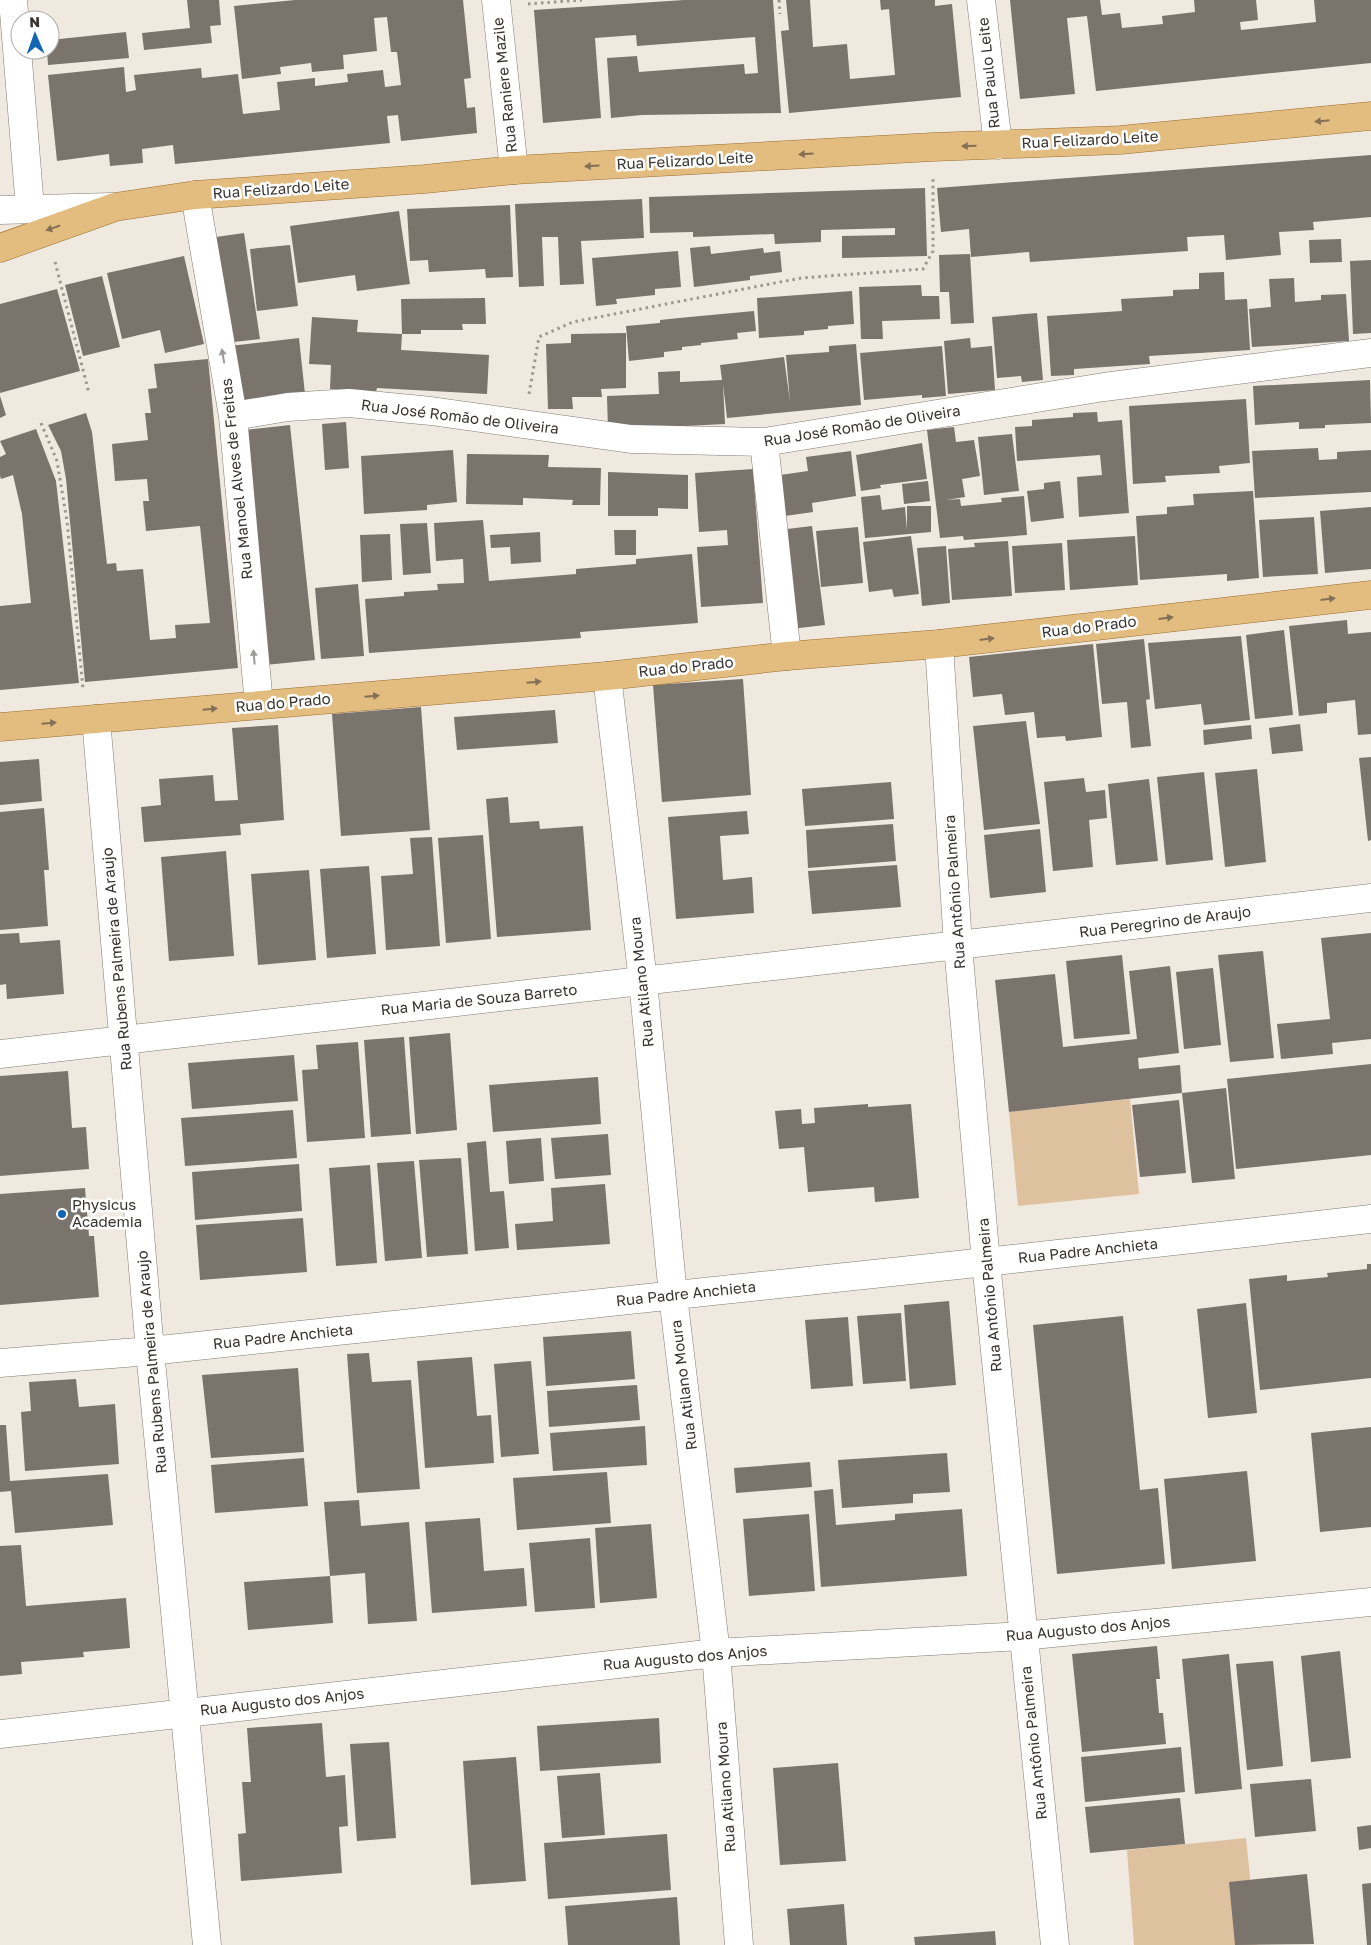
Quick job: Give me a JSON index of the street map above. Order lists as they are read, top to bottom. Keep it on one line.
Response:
{"streets":{"main road":["Rua Felizardo Leite","Rua do Prado"],"street":["Rua Paulo Leite","Rua Raniere Mazile","Rua José Romão de Oliveira","Rua Manoel Alves de Freitas","Rua Antônio Palmeira","Rua Peregrino de Araujo","Rua Rubens Palmeira de Araujo","Rua Atilano Moura","Rua Maria de Souza Barreto","Rua Padre Anchieta","Rua Augusto dos Anjos"]},"crossings":[["Rua Paulo Leite","Rua Felizardo Leite"],["Rua Raniere Mazile","Rua Felizardo Leite"],["Rua Felizardo Leite","Rua Manoel Alves de Freitas"],["Rua José Romão de Oliveira","Rua Manoel Alves de Freitas"],["Rua Manoel Alves de Freitas","Rua do Prado"],["Rua do Prado","Rua Antônio Palmeira"],["Rua do Prado","Rua Rubens Palmeira de Araujo"],["Rua do Prado","Rua Atilano Moura"],["Rua Antônio Palmeira","Rua Peregrino de Araujo"],["Rua Antônio Palmeira","Rua Maria de Souza Barreto"],["Rua Antônio Palmeira","Rua Padre Anchieta"],["Rua Antônio Palmeira","Rua Augusto dos Anjos"],["Rua Peregrino de Araujo","Rua Maria de Souza Barreto"],["Rua Rubens Palmeira de Araujo","Rua Maria de Souza Barreto"],["Rua Rubens Palmeira de Araujo","Rua Padre Anchieta"],["Rua Rubens Palmeira de Araujo","Rua Augusto dos Anjos"],["Rua Atilano Moura","Rua Maria de Souza Barreto"],["Rua Atilano Moura","Rua Padre Anchieta"],["Rua Atilano Moura","Rua Augusto dos Anjos"]],"one_way":["Rua Felizardo Leite","Rua Manoel Alves de Freitas","Rua do Prado"],"places":["Physicus Academia"],"north":"top"}
